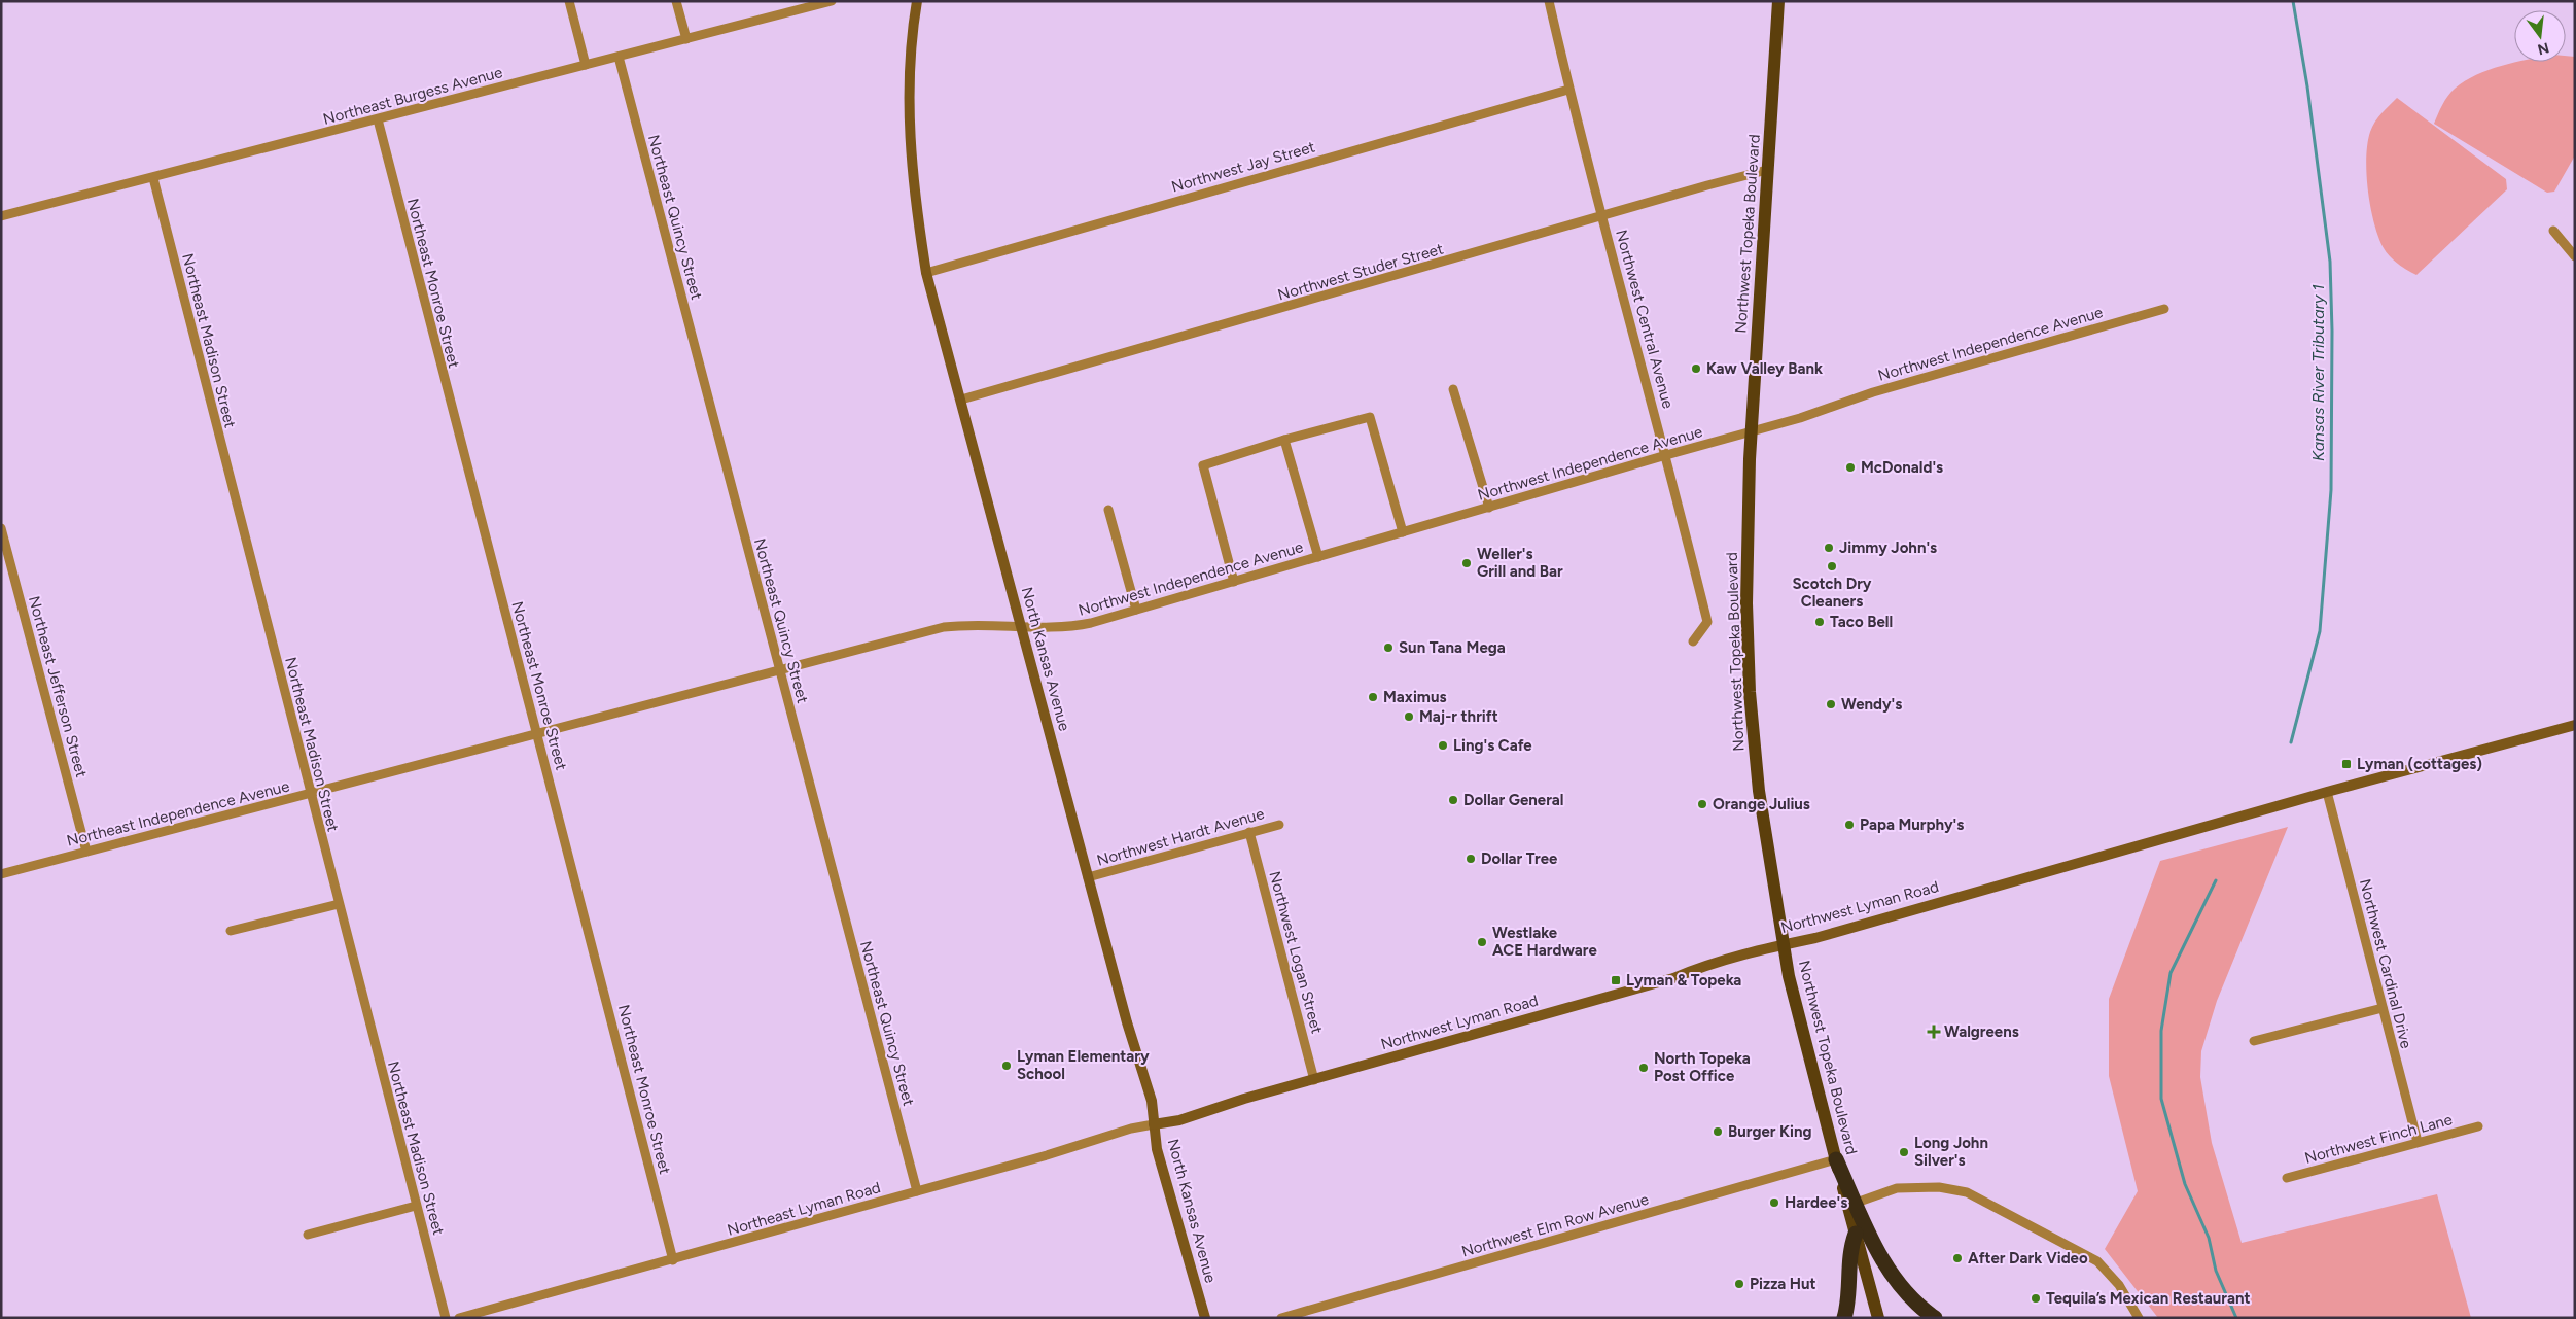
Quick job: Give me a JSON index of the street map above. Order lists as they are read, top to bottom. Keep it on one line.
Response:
{"streets":{"main road":["Northwest Topeka Boulevard"],"street":["Northeast Burgess Avenue","Northwest Jay Street","Northeast Quincy Street","Northwest Studer Street","Northeast Monroe Street","Northwest Central Avenue","Northeast Madison Street","Northwest Independence Avenue","North Kansas Avenue","Northeast Jefferson Street","Northeast Independence Avenue","Northwest Hardt Avenue","Northwest Lyman Road","Northwest Logan Street","Northwest Cardinal Drive","Northwest Finch Lane","Northeast Lyman Road","Northwest Elm Row Avenue"]},"crossings":[["Northeast Burgess Avenue","Northeast Quincy Street"],["Northeast Burgess Avenue","Northeast Monroe Street"],["Northeast Burgess Avenue","Northeast Madison Street"],["Northwest Jay Street","Northwest Central Avenue"],["Northwest Jay Street","North Kansas Avenue"],["Northeast Quincy Street","Northeast Independence Avenue"],["Northeast Quincy Street","Northeast Lyman Road"],["Northwest Topeka Boulevard","Northwest Studer Street"],["Northwest Topeka Boulevard","Northwest Independence Avenue"],["Northwest Topeka Boulevard","Northwest Lyman Road"],["Northwest Topeka Boulevard","Northwest Elm Row Avenue"],["Northwest Studer Street","Northwest Central Avenue"],["Northwest Studer Street","North Kansas Avenue"],["Northeast Monroe Street","Northeast Independence Avenue"],["Northeast Monroe Street","Northeast Lyman Road"],["Northwest Central Avenue","Northwest Independence Avenue"],["Northeast Madison Street","Northeast Independence Avenue"],["Northwest Independence Avenue","North Kansas Avenue"],["Northwest Independence Avenue","Northeast Independence Avenue"],["North Kansas Avenue","Northeast Independence Avenue"],["North Kansas Avenue","Northwest Hardt Avenue"],["North Kansas Avenue","Northwest Lyman Road"],["North Kansas Avenue","Northeast Lyman Road"],["Northeast Jefferson Street","Northeast Independence Avenue"],["Northwest Hardt Avenue","Northwest Logan Street"],["Northwest Lyman Road","Northwest Logan Street"],["Northwest Lyman Road","Northwest Cardinal Drive"],["Northwest Lyman Road","Northeast Lyman Road"],["Northwest Cardinal Drive","Northwest Finch Lane"]],"water":["Kansas River Tributary 1"],"places":{"other":["Kaw Valley Bank","McDonald's","Jimmy John's","Weller's Grill and Bar","Scotch Dry Cleaners","Taco Bell","Sun Tana Mega","Maximus","Wendy's","Maj-r thrift","Ling's Cafe","Dollar General","Orange Julius","Papa Murphy's","Dollar Tree","Westlake ACE Hardware","Lyman Elementary School","North Topeka Post Office","Burger King","Long John Silver's","Hardee's","After Dark Video","Pizza Hut","Tequila’s Mexican Restaurant"],"transit":["Lyman (cottages)","Lyman & Topeka"],"health":["Walgreens"]},"north":"bottom"}
